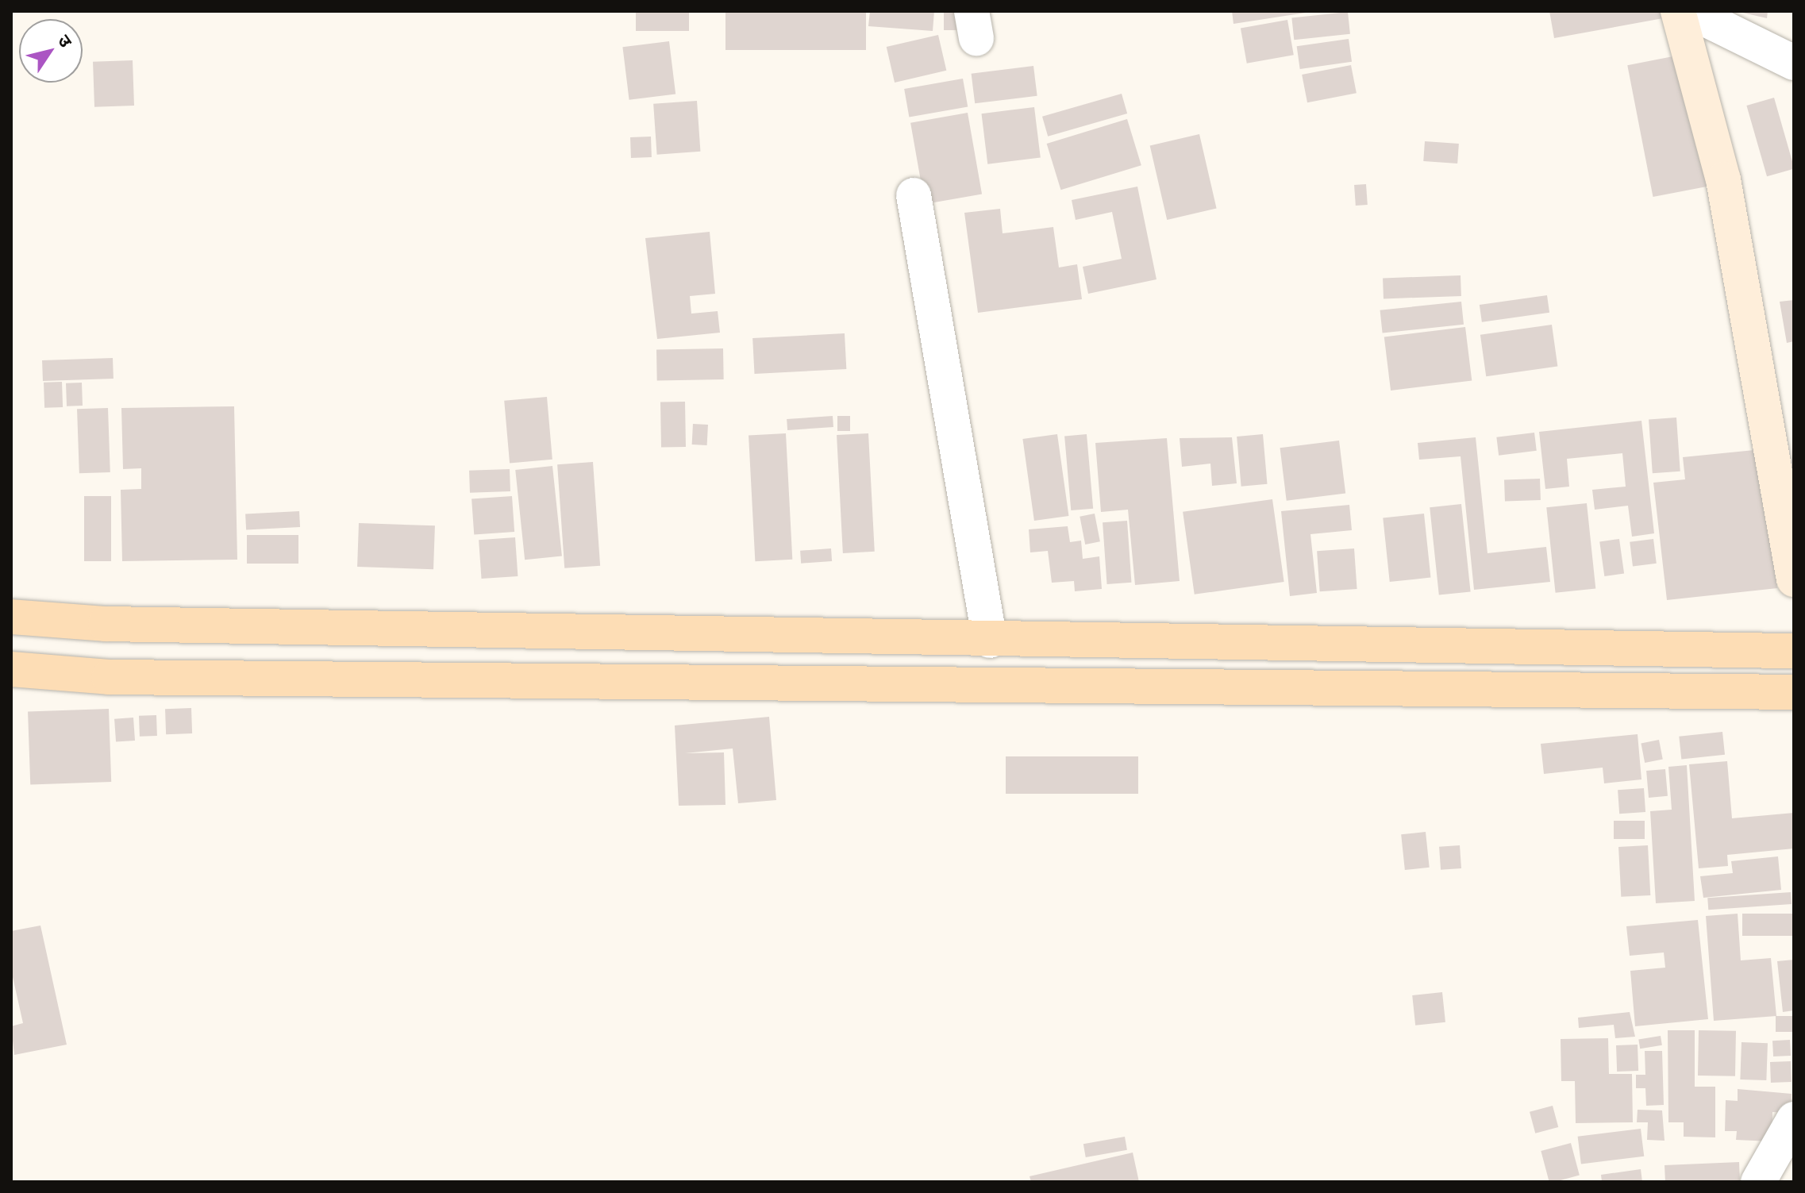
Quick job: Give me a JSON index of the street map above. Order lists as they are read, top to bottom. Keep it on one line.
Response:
{"north":"top right"}
